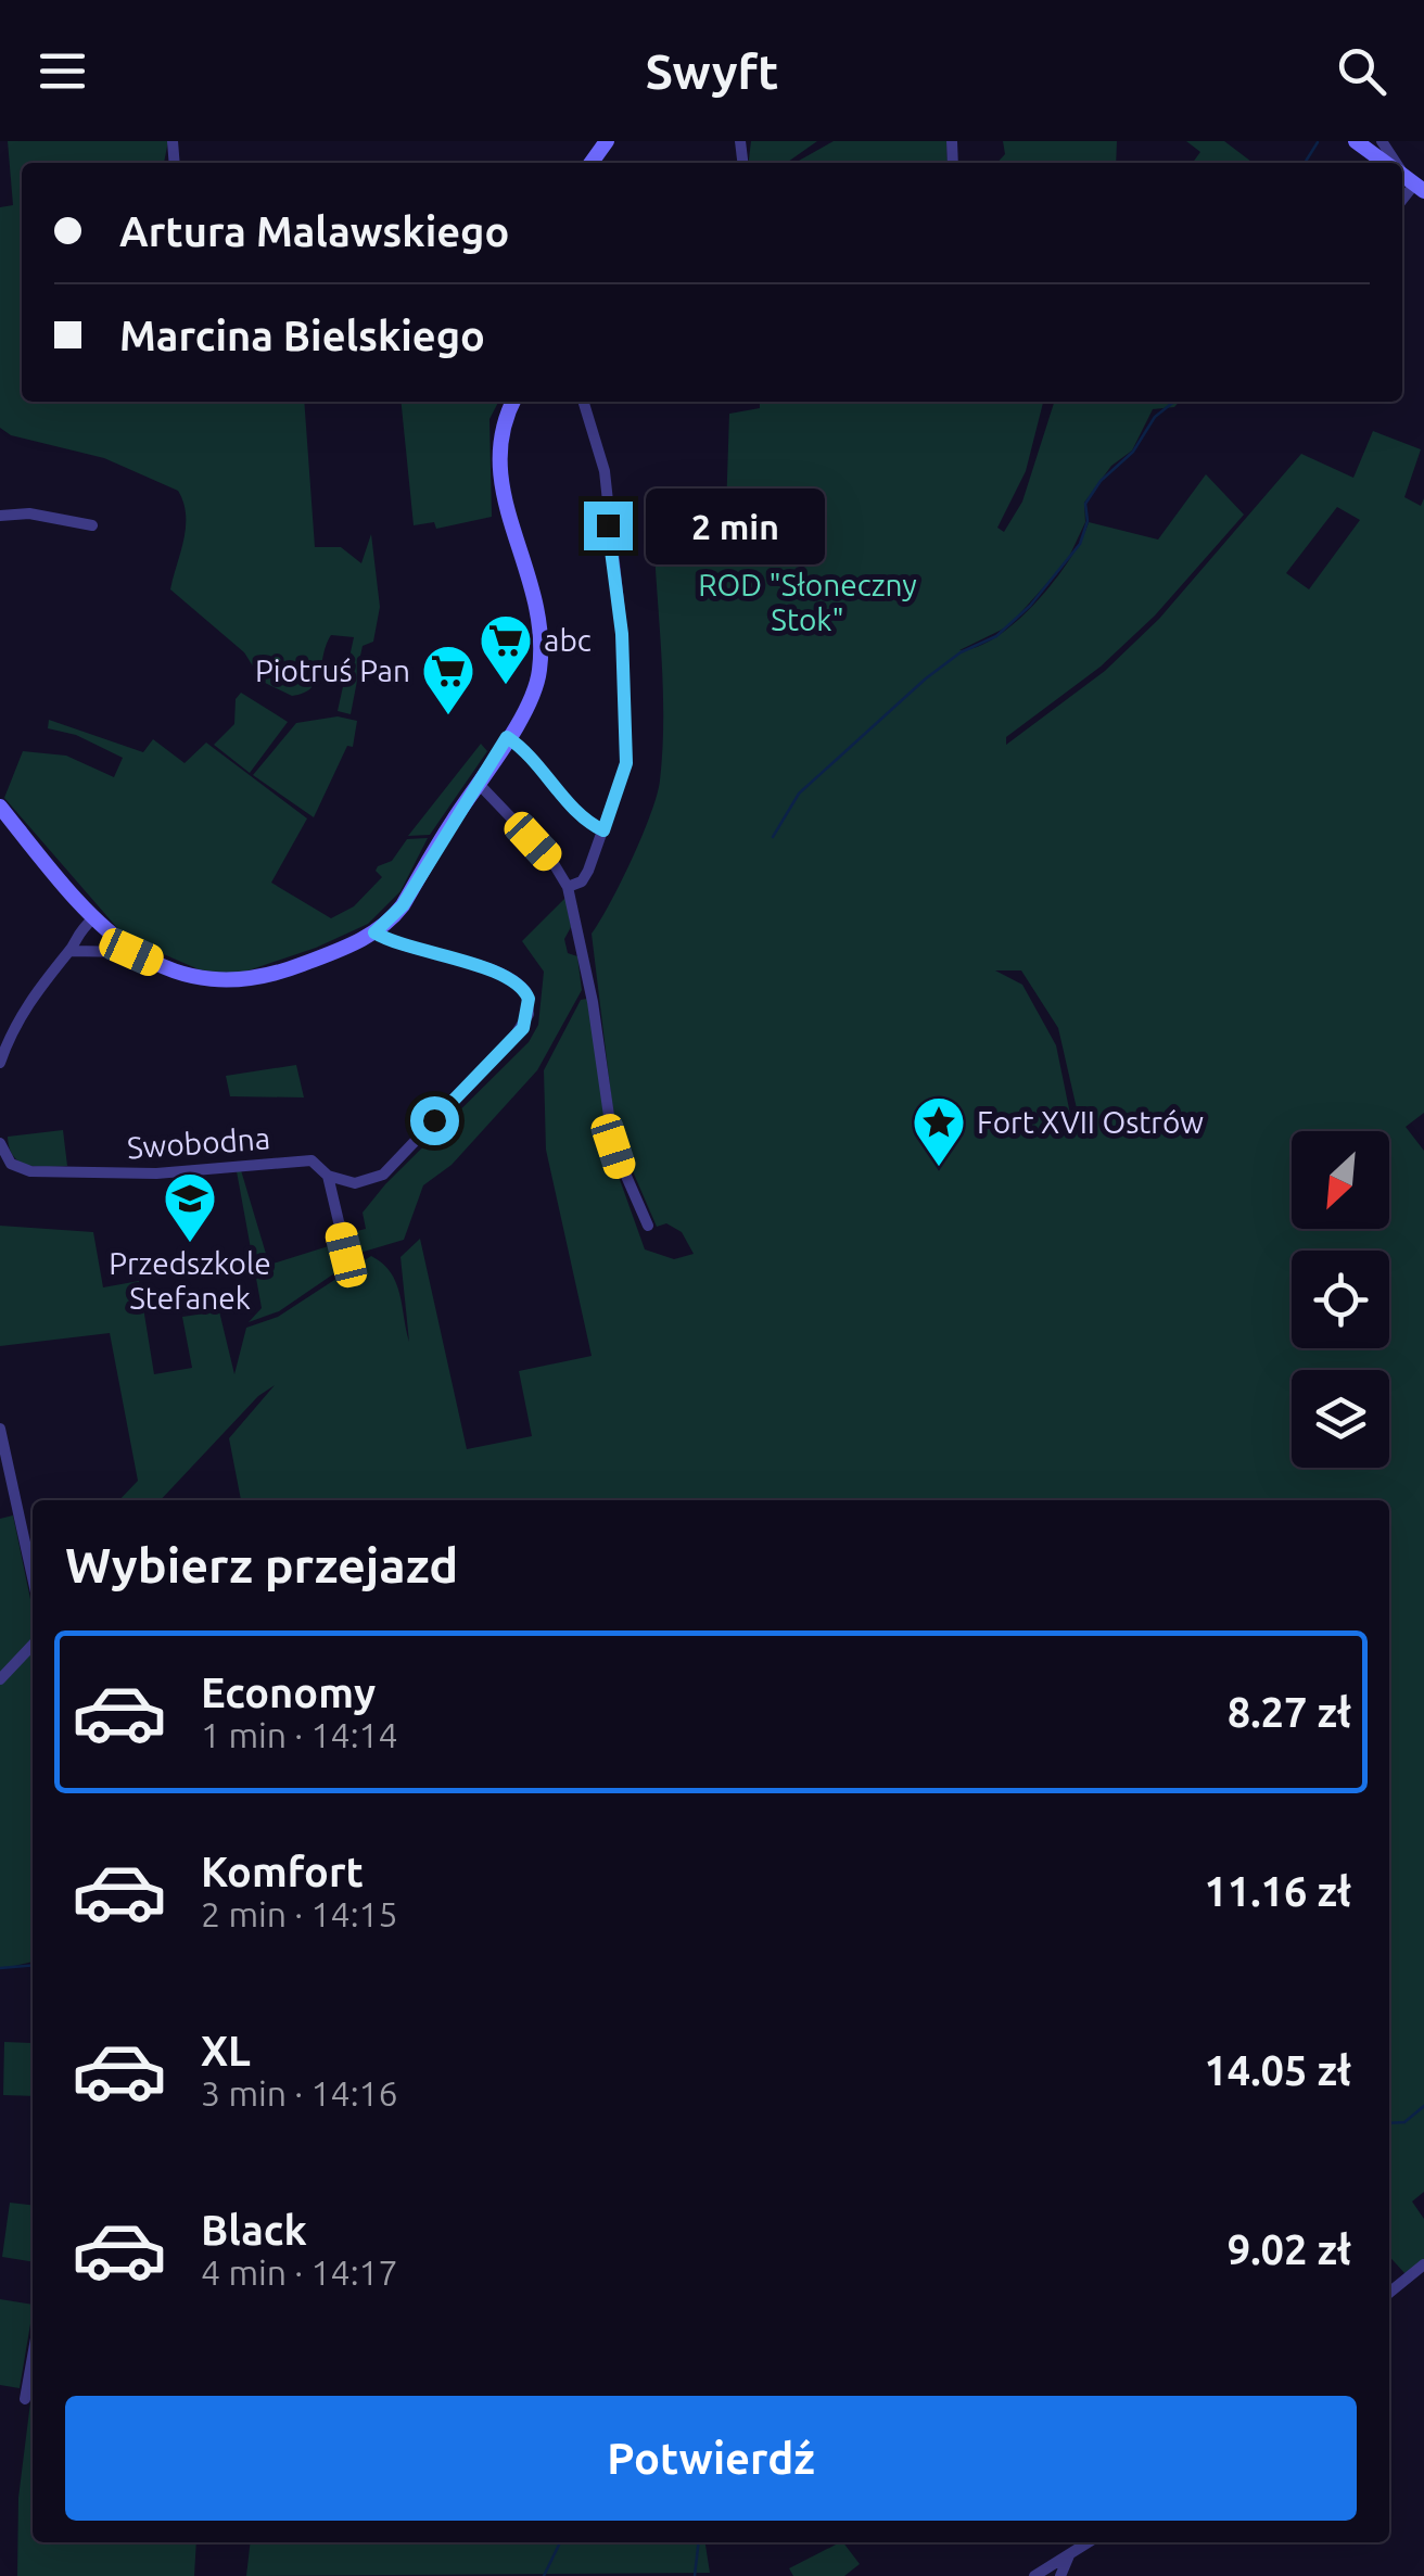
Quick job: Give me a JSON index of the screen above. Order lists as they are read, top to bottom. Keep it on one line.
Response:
{"streets":{"street":["Swobodna"]},"parks":["ROD \"Słoneczny Stok\""],"places":{"supermarket":["abc","Piotruś Pan"],"place":["Fort XVII Ostrów"],"school or university":["Przedszkole Stefanek"]},"north":"bottom left","page":{"header":"Swyft","banner":["Artura Malawskiego","Marcina Bielskiego"],"bubble":"2 min","heading":"Wybierz przejazd","list":[{"name":"Economy","note":"1 min · 14:14","value":"8.27 zł"},{"name":"Komfort","note":"2 min · 14:15","value":"11.16 zł"},{"name":"XL","note":"3 min · 14:16","value":"14.05 zł"},{"name":"Black","note":"4 min · 14:17","value":"9.02 zł"}],"buttons":"Potwierdź"}}
